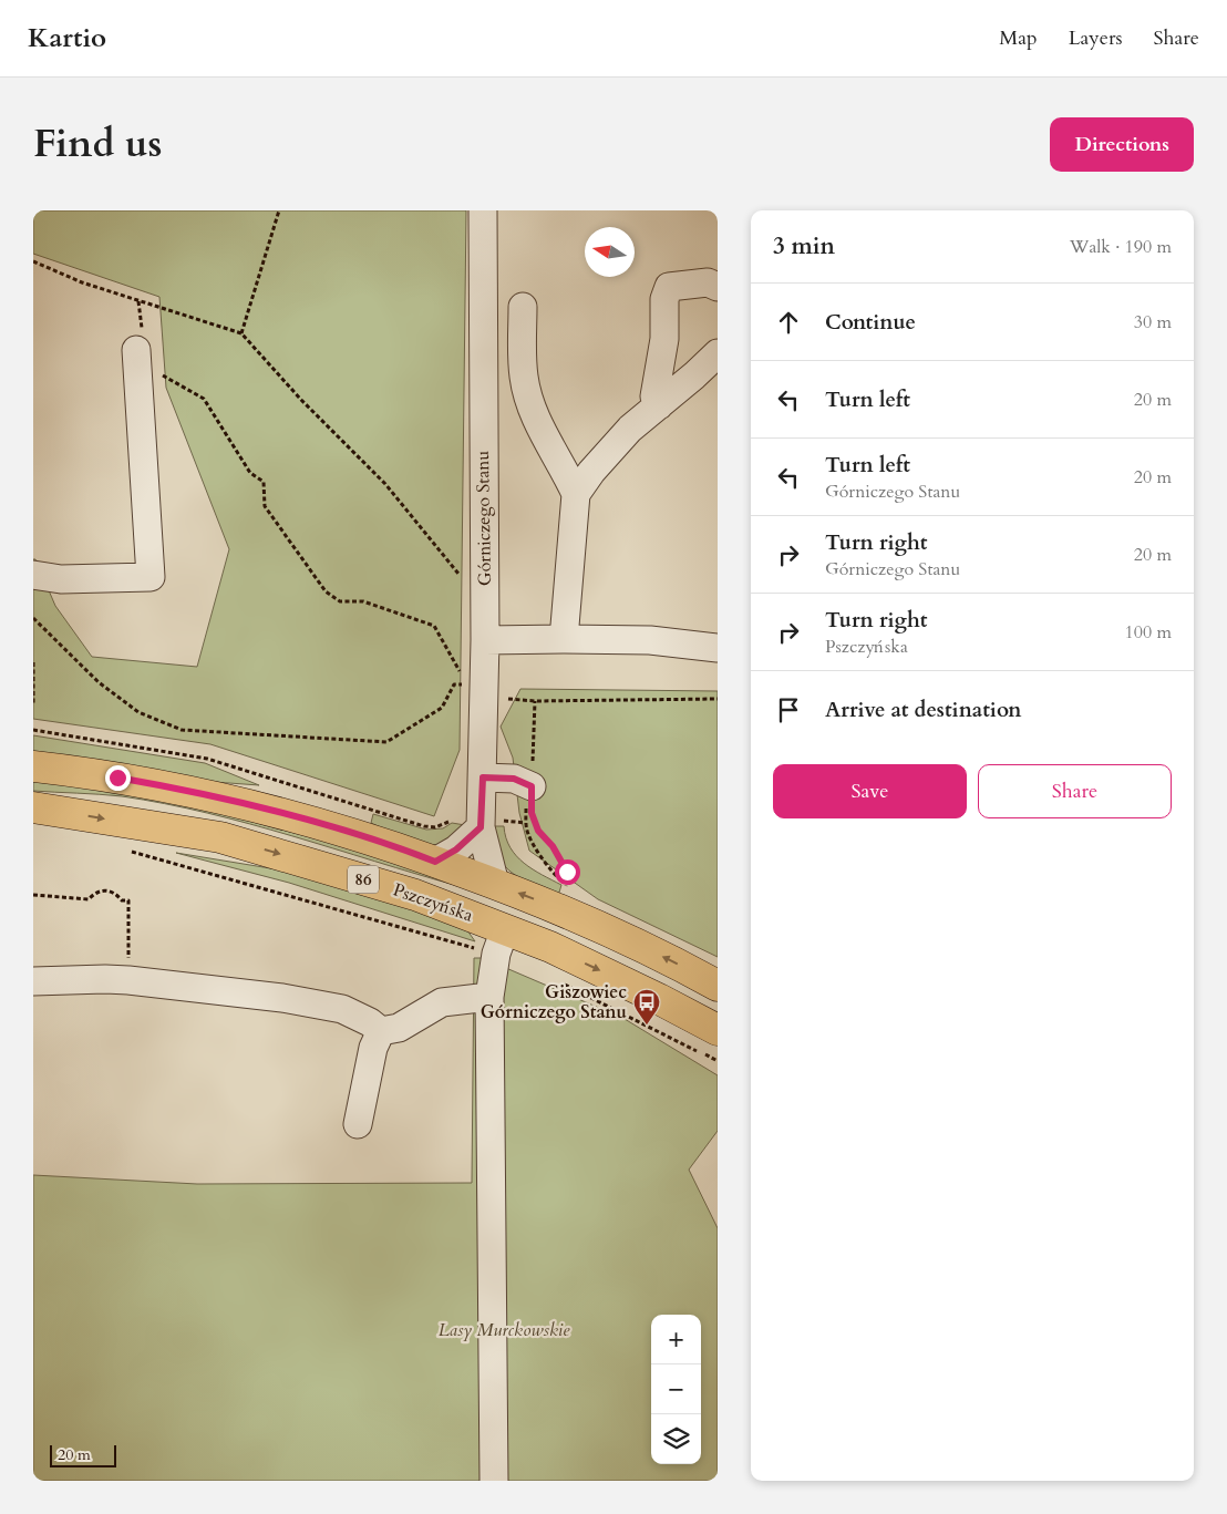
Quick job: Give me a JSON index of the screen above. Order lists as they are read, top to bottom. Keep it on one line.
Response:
{"streets":{"main road":["86","Pszczyńska"],"street":["Górniczego Stanu"]},"crossings":[["Górniczego Stanu","86"]],"parks":["Lasy Murckowskie"],"places":{"bus stop":["Giszowiec Górniczego Stanu"]},"scale_bar":"20 m","north":"left","page":{"header":"Kartio","nav":["Map","Layers","Share"],"title":"Find us","buttons":["Directions",["Save","Share"]],"heading":["3 min","Walk · 190 m"],"list":[["Continue","30 m"],["Turn left","20 m"],["Turn left","Górniczego Stanu","20 m"],["Turn right","Górniczego Stanu","20 m"],["Turn right","Pszczyńska","100 m"],"Arrive at destination"],"map_buttons":["+","−"],"scale":"20 m"}}
